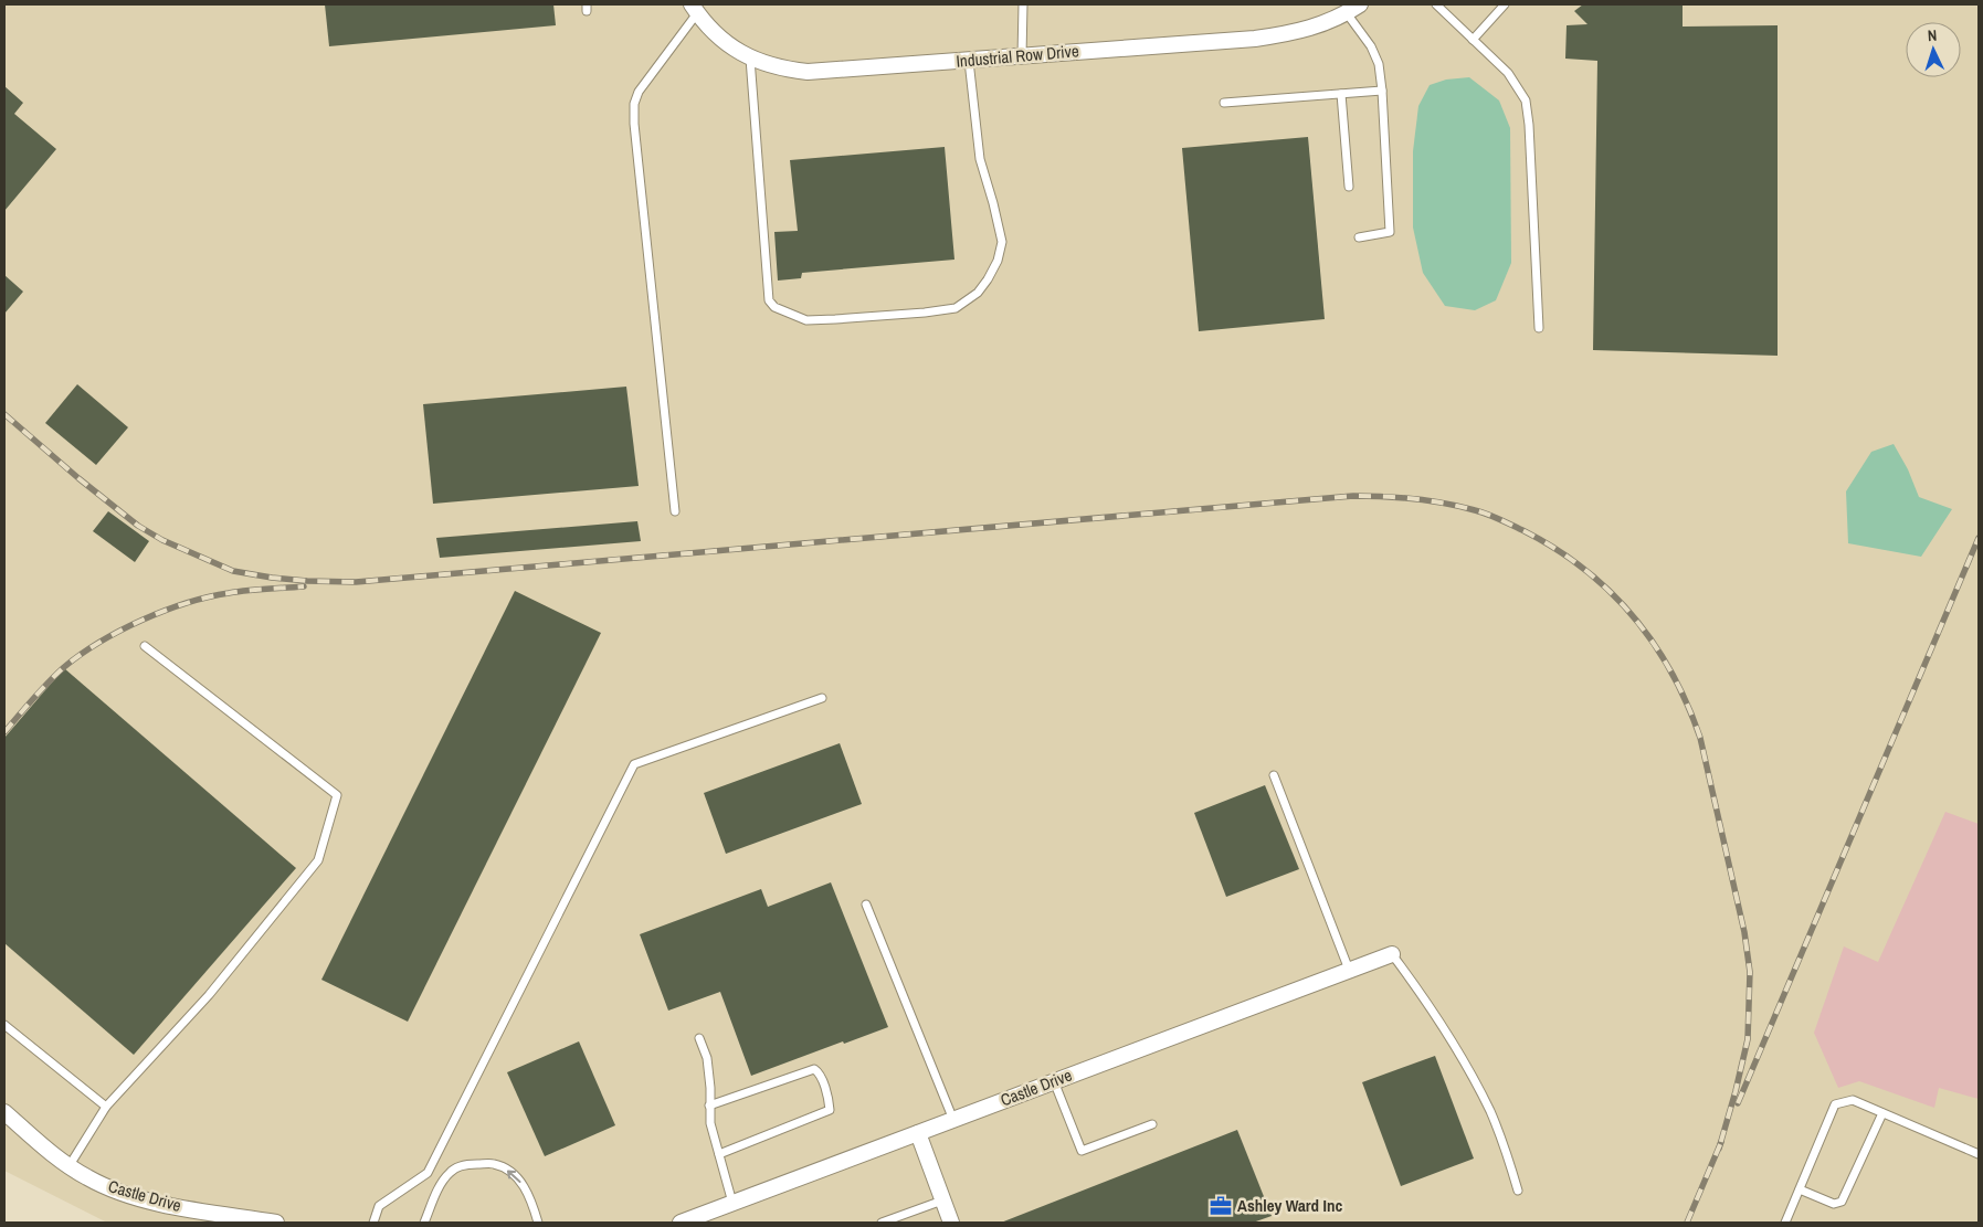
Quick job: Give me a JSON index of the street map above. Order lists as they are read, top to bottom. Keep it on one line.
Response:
{"streets":{"street":["Industrial Row Drive","Castle Drive"]},"places":{"office":["Ashley Ward Inc"]},"north":"top"}
